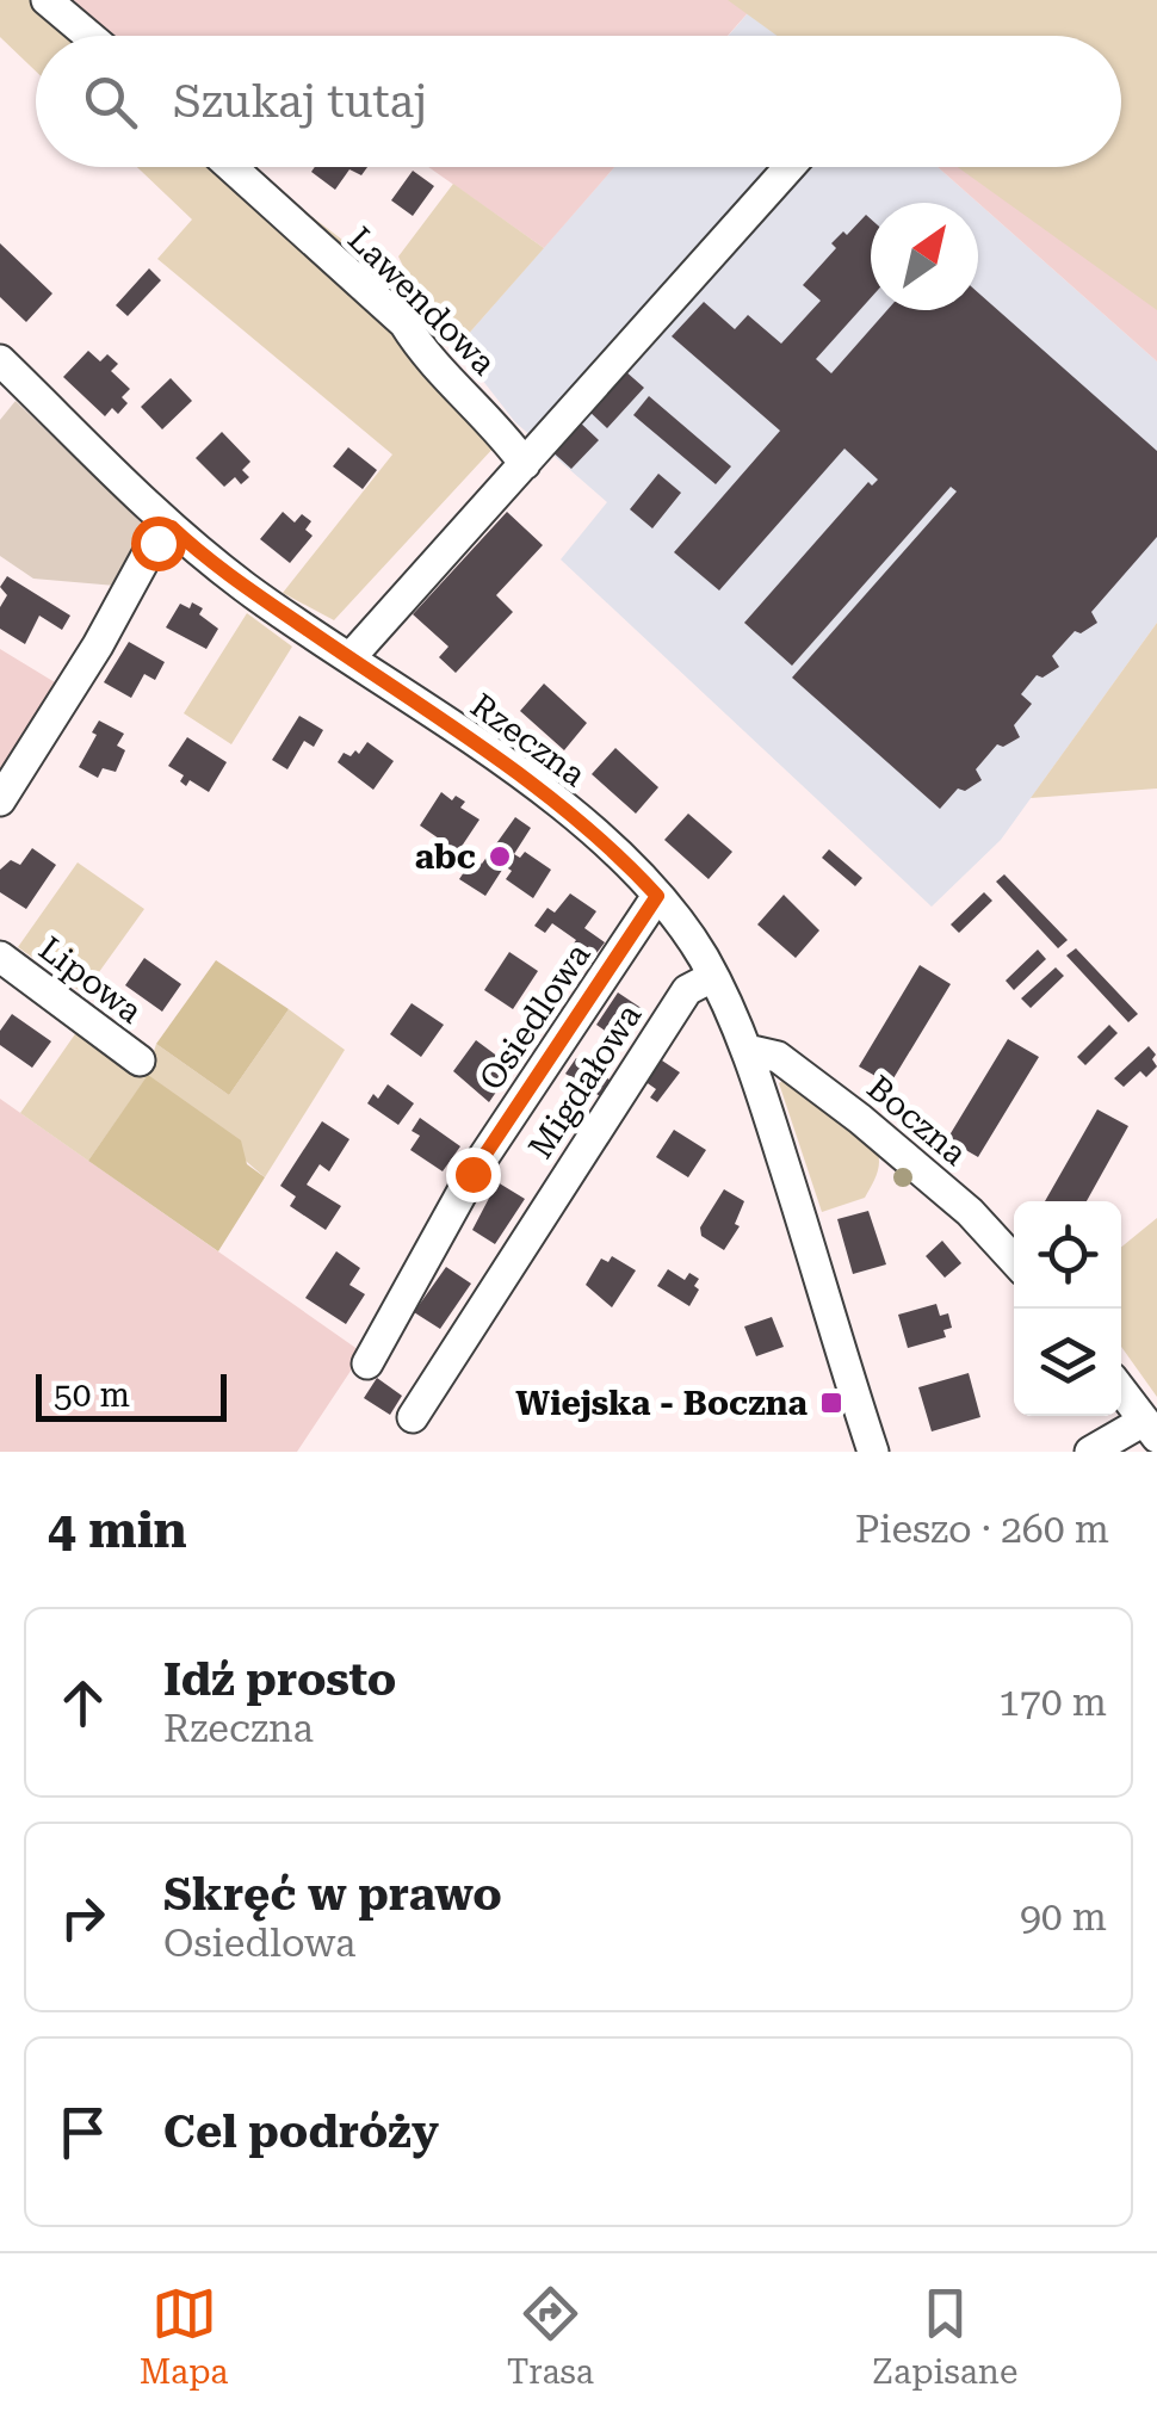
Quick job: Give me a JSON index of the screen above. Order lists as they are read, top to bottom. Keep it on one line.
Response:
{"streets":{"street":["Lawendowa","Rzeczna","Lipowa","Osiedlowa","Migdałowa","Boczna"]},"crossings":[["Rzeczna","Osiedlowa"],["Rzeczna","Migdałowa"],["Rzeczna","Boczna"]],"places":{"other":["abc"],"transit":["Wiejska - Boczna"]},"scale_bar":"50 m","north":"top right","page":{"search":"Szukaj tutaj","scale":"50 m","heading":["4 min","Pieszo · 260 m"],"list":[["Idź prosto","Rzeczna","170 m"],["Skręć w prawo","Osiedlowa","90 m"],"Cel podróży"],"nav":["Mapa","Trasa","Zapisane"]}}
